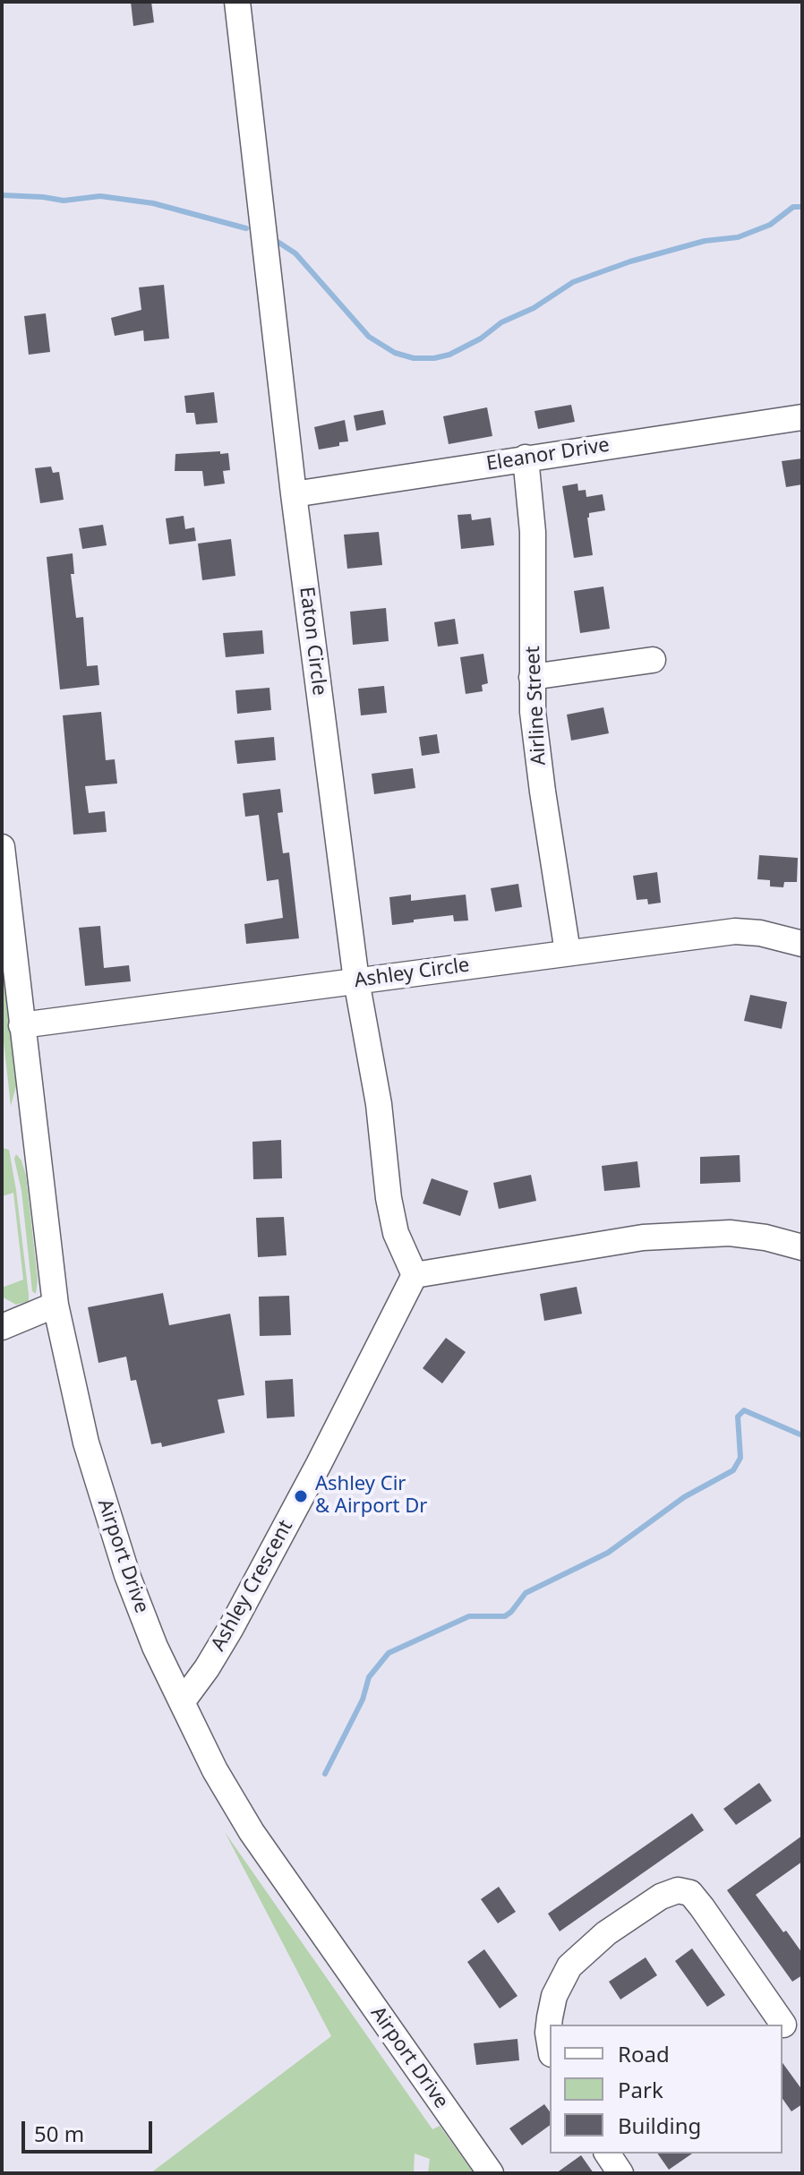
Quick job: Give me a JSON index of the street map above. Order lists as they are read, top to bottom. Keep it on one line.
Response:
{"streets":{"street":["Eleanor Drive","Eaton Circle","Airline Street","Ashley Circle","Airport Drive","Ashley Crescent"]},"crossings":[["Eleanor Drive","Eaton Circle"],["Eleanor Drive","Airline Street"],["Eaton Circle","Ashley Circle"],["Eaton Circle","Ashley Crescent"],["Airline Street","Ashley Circle"],["Ashley Circle","Airport Drive"],["Airport Drive","Ashley Crescent"]],"places":["Ashley Cir & Airport Dr"],"legend":["Road","Park","Building"],"scale_bar":"50 m"}
